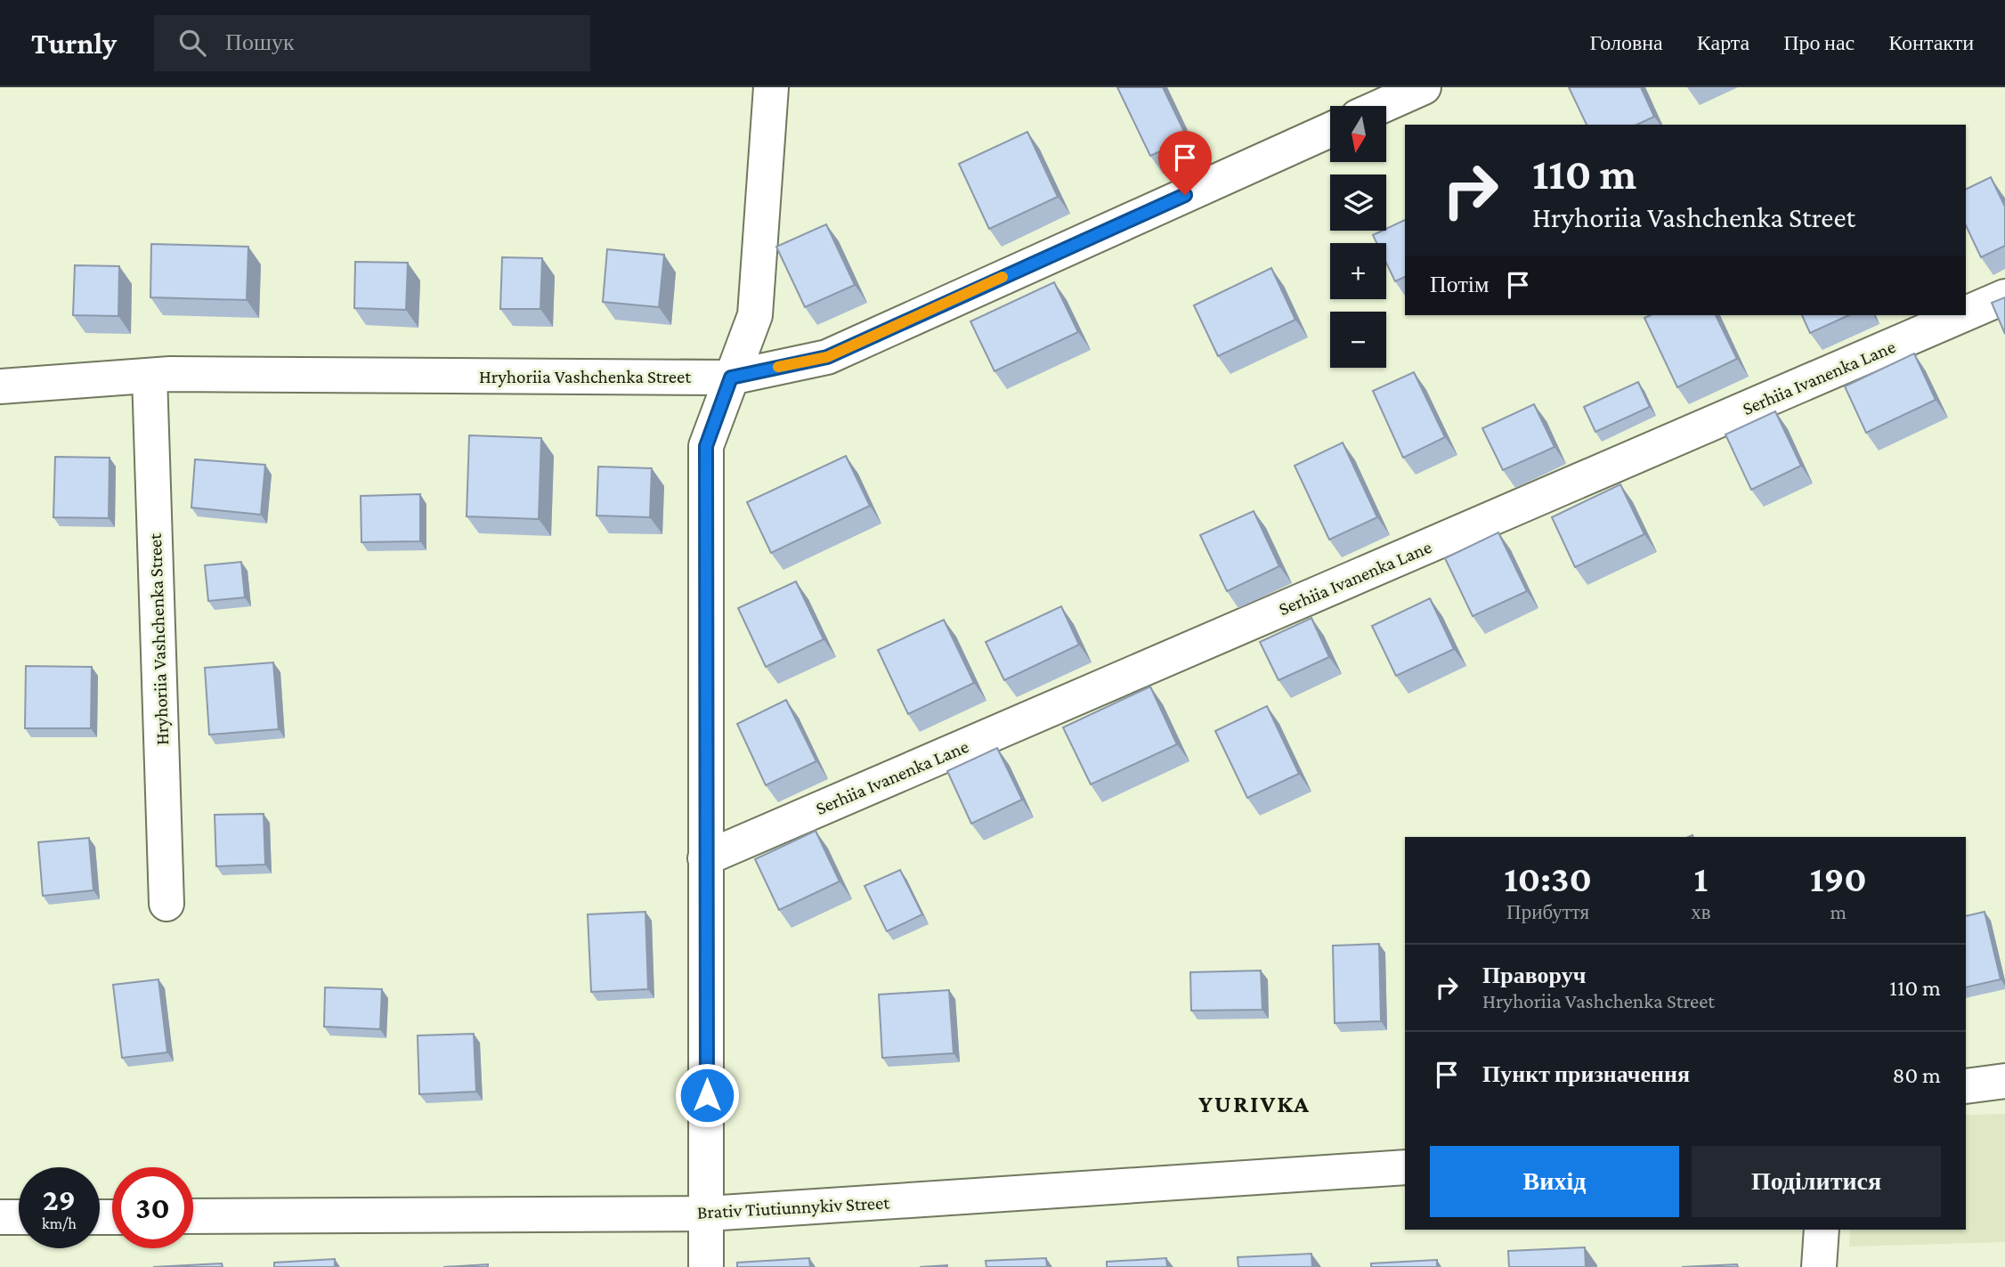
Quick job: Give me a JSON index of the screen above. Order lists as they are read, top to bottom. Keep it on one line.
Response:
{"streets":{"street":["Hryhoriia Vashchenka Street","Serhiia Ivanenka Lane","Brativ Tiutiunnykiv Street"]},"districts":["YURIVKA"],"north":"bottom","page":{"header":"Turnly","search":"Пошук","nav":["Головна","Карта","Про нас","Контакти"],"map_buttons":["+","−"],"turn":["110 m","Hryhoriia Vashchenka Street"],"then":"Потім","eta":["10:30","Прибуття","1","хв","190","m"],"list":[{"name":"Праворуч","note":"Hryhoriia Vashchenka Street","value":"110 m"},{"name":"Пункт призначення","value":"80 m"}],"buttons":["Вихід","Поділитися"],"speed":"29 km/h","limit":"30"}}
